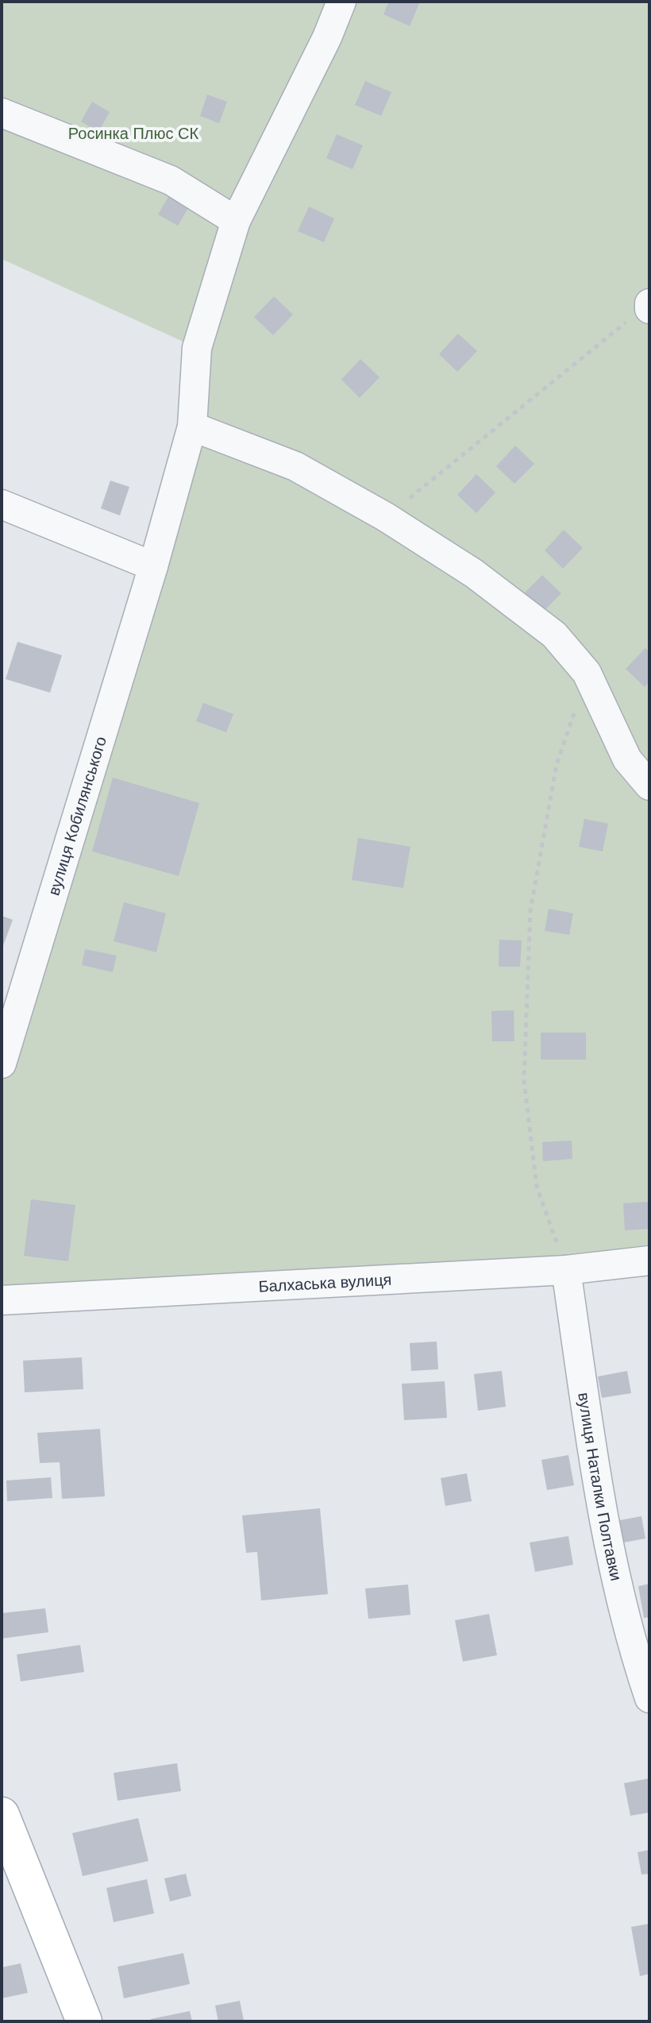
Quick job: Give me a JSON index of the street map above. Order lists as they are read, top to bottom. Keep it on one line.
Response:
{"streets":{"street":["вулиця Кобилянського","Балхаська вулиця","вулиця Наталки Полтавки"]},"crossings":[["Балхаська вулиця","вулиця Наталки Полтавки"]],"parks":["Росинка Плюс СК"]}
